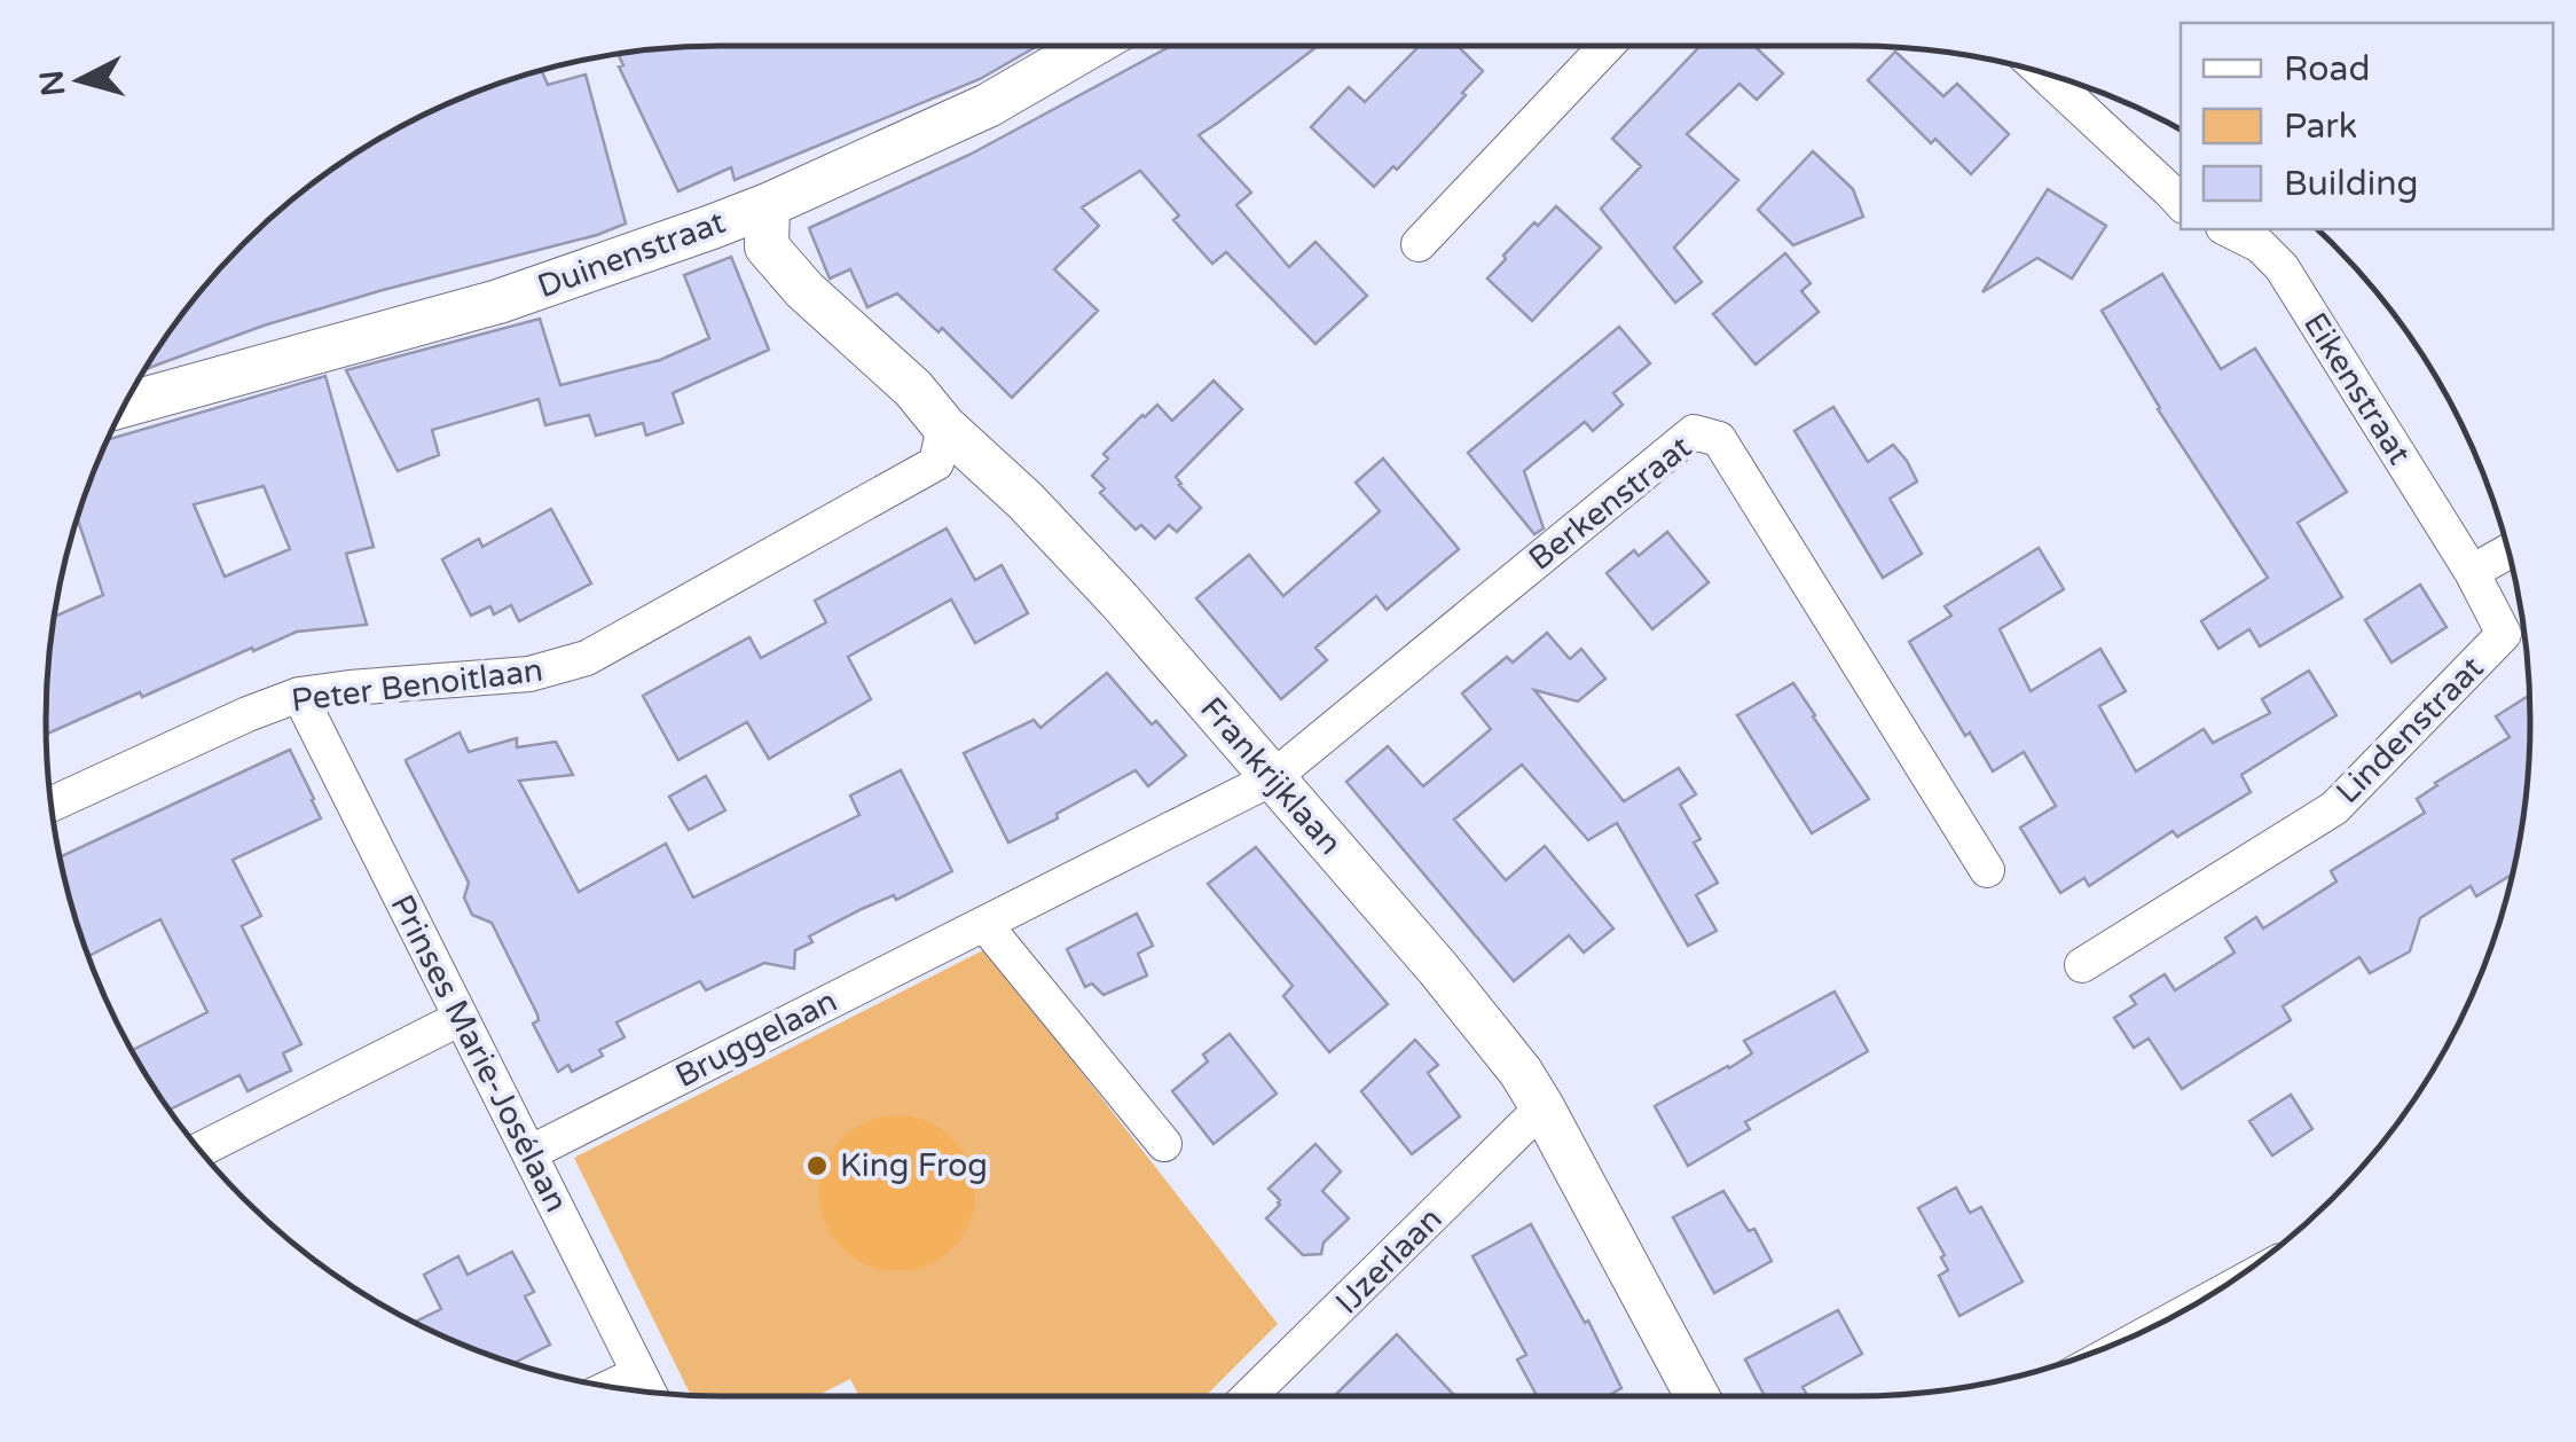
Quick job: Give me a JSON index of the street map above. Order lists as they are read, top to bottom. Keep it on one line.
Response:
{"streets":{"street":["Duinenstraat","Eikenstraat","Berkenstraat","Peter Benoitlaan","Lindenstraat","Frankrijklaan","Bruggelaan","Prinses Marie-Josélaan","IJzerlaan"]},"crossings":[["Duinenstraat","Frankrijklaan"],["Eikenstraat","Lindenstraat"],["Berkenstraat","Frankrijklaan"],["Berkenstraat","Bruggelaan"],["Peter Benoitlaan","Frankrijklaan"],["Peter Benoitlaan","Prinses Marie-Josélaan"],["Frankrijklaan","Bruggelaan"],["Frankrijklaan","IJzerlaan"],["Bruggelaan","Prinses Marie-Josélaan"]],"places":["King Frog"],"legend":["Road","Park","Building"],"north":"left"}
